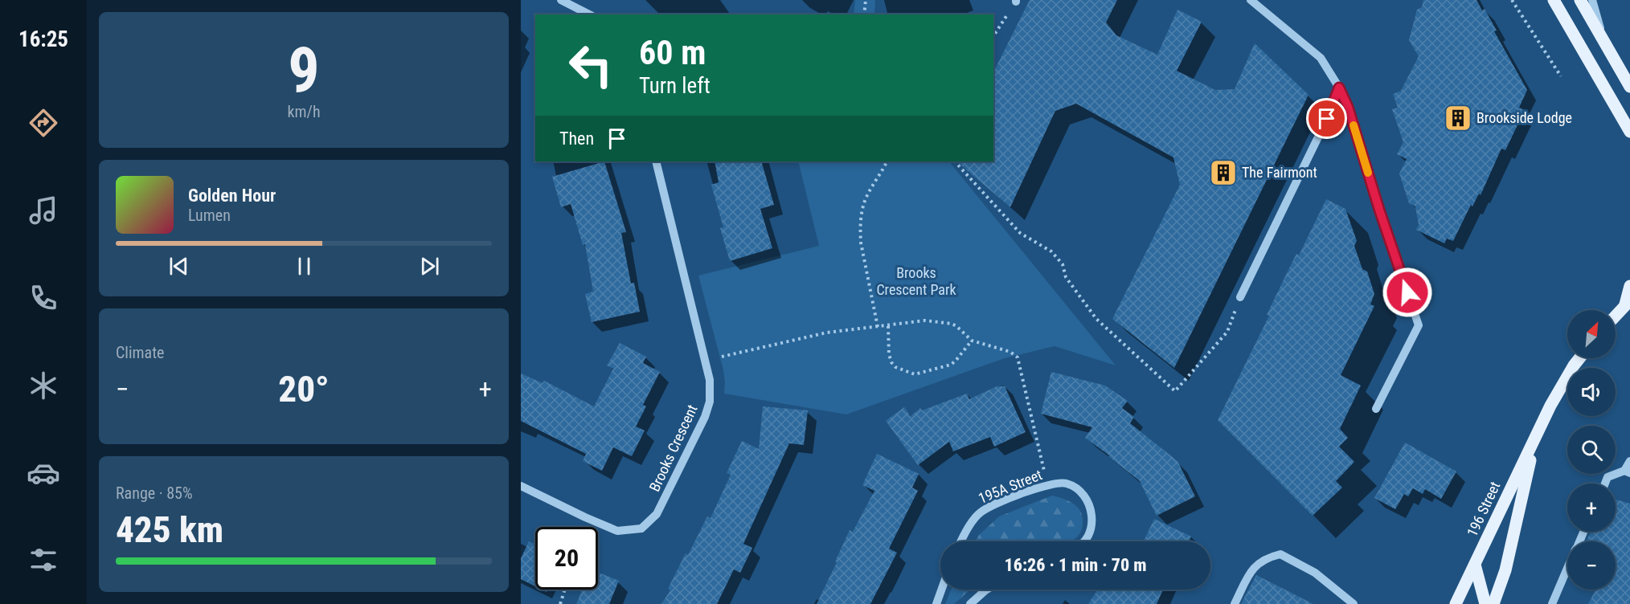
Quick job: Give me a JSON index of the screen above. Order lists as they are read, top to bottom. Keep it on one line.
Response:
{"streets":{"main road":["196 Street"],"street":["Brooks Crescent","195A Street"]},"parks":["Brooks Crescent Park"],"places":{"building":["Brookside Lodge","The Fairmont"]},"north":"top right","page":{"tabs":"16:25","tile":[["9","km/h"],"Climate",["Range · 85%","425 km"]],"turn":["60 m","Turn left"],"then":"Then","song":["Golden Hour","Lumen"],"map_buttons":["+","−"],"heat":["−","20°","+"],"limit":"20","trip":"16:26 · 1 min · 70 m"}}
